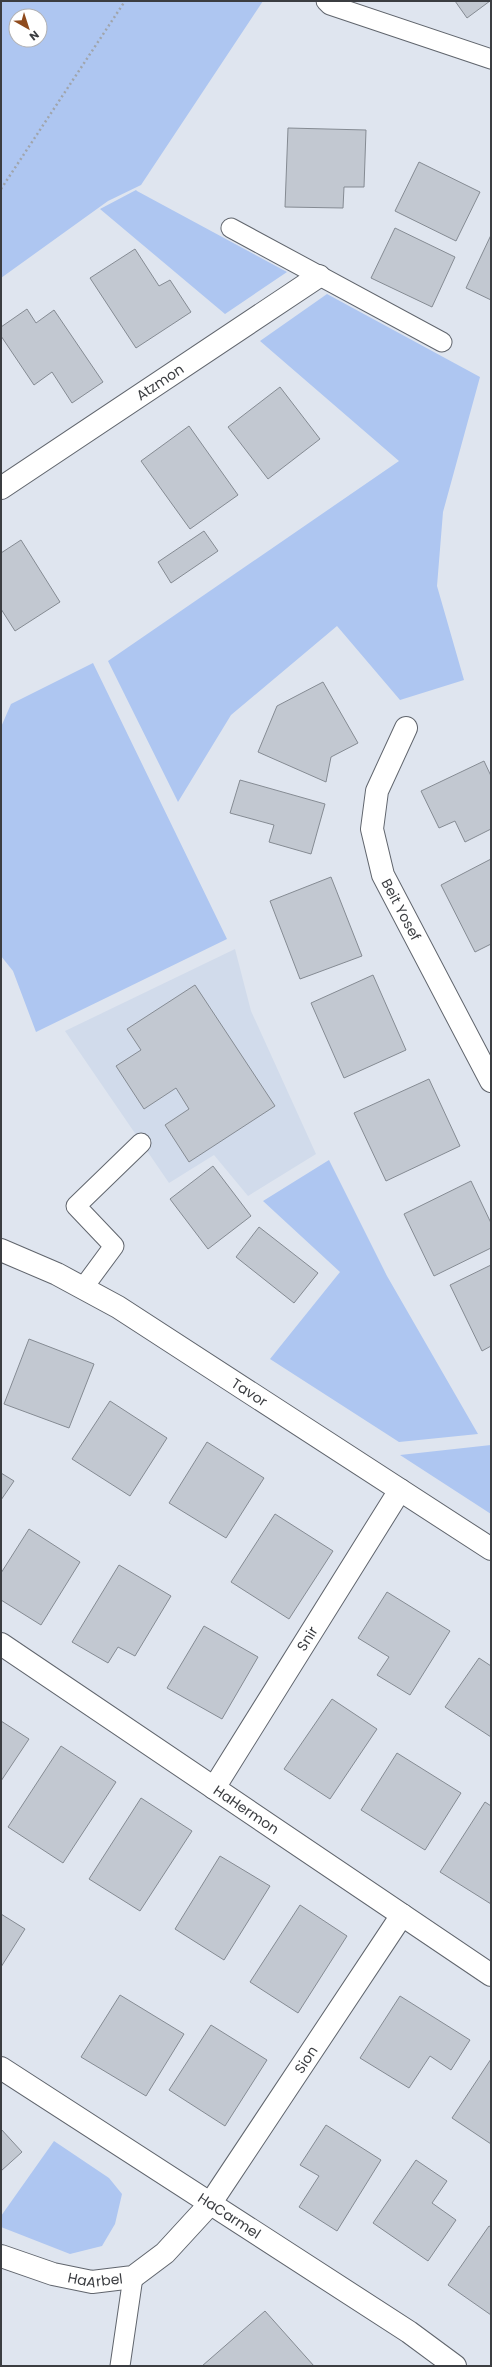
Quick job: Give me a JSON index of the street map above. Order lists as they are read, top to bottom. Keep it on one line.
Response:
{"streets":{"street":["Atzmon","Beit Yosef","Tavor","Snir","HaHermon","Sion","HaCarmel","HaArbel"]},"crossings":[["Tavor","Snir"],["Snir","HaHermon"],["HaHermon","Sion"],["Sion","HaCarmel"],["Sion","HaArbel"],["HaCarmel","HaArbel"]],"north":"bottom right"}
